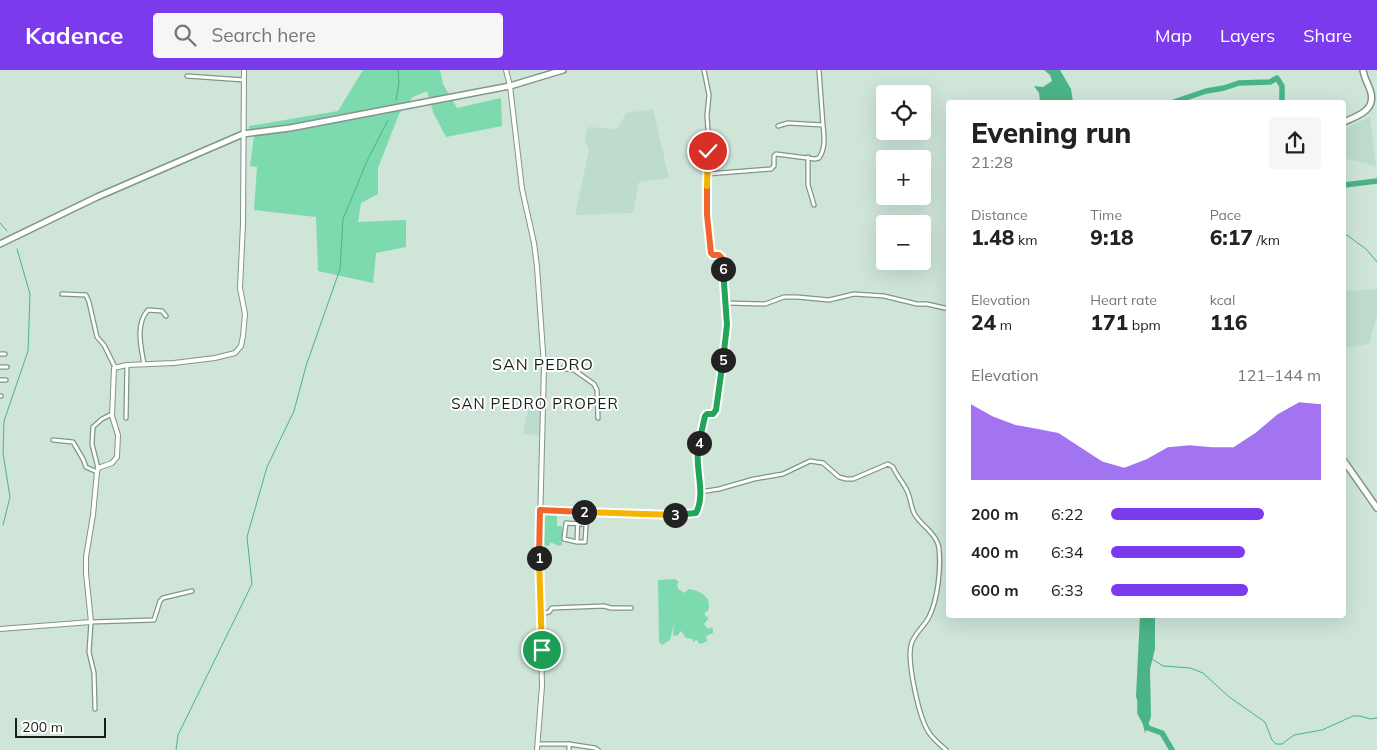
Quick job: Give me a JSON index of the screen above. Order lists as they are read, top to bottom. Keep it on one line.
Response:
{"districts":["SAN PEDRO","SAN PEDRO PROPER"],"scale_bar":"200 m","page":{"header":"Kadence","search":"Search here","nav":["Map","Layers","Share"],"map_buttons":["+","−"],"heading":["Evening run","21:28"],"stats":[["Distance","1.48 km"],["Time","9:18"],["Pace","6:17 /km"],["Elevation","24 m"],["Heart rate","171 bpm"],["kcal","116"]],"pins":["6","5","4","2","3","1"],"chart":["Elevation","121–144 m"],"list":[{"name":"200 m","note":"6:22"},{"name":"400 m","note":"6:34"},{"name":"600 m","note":"6:33"}],"scale":"200 m"}}
